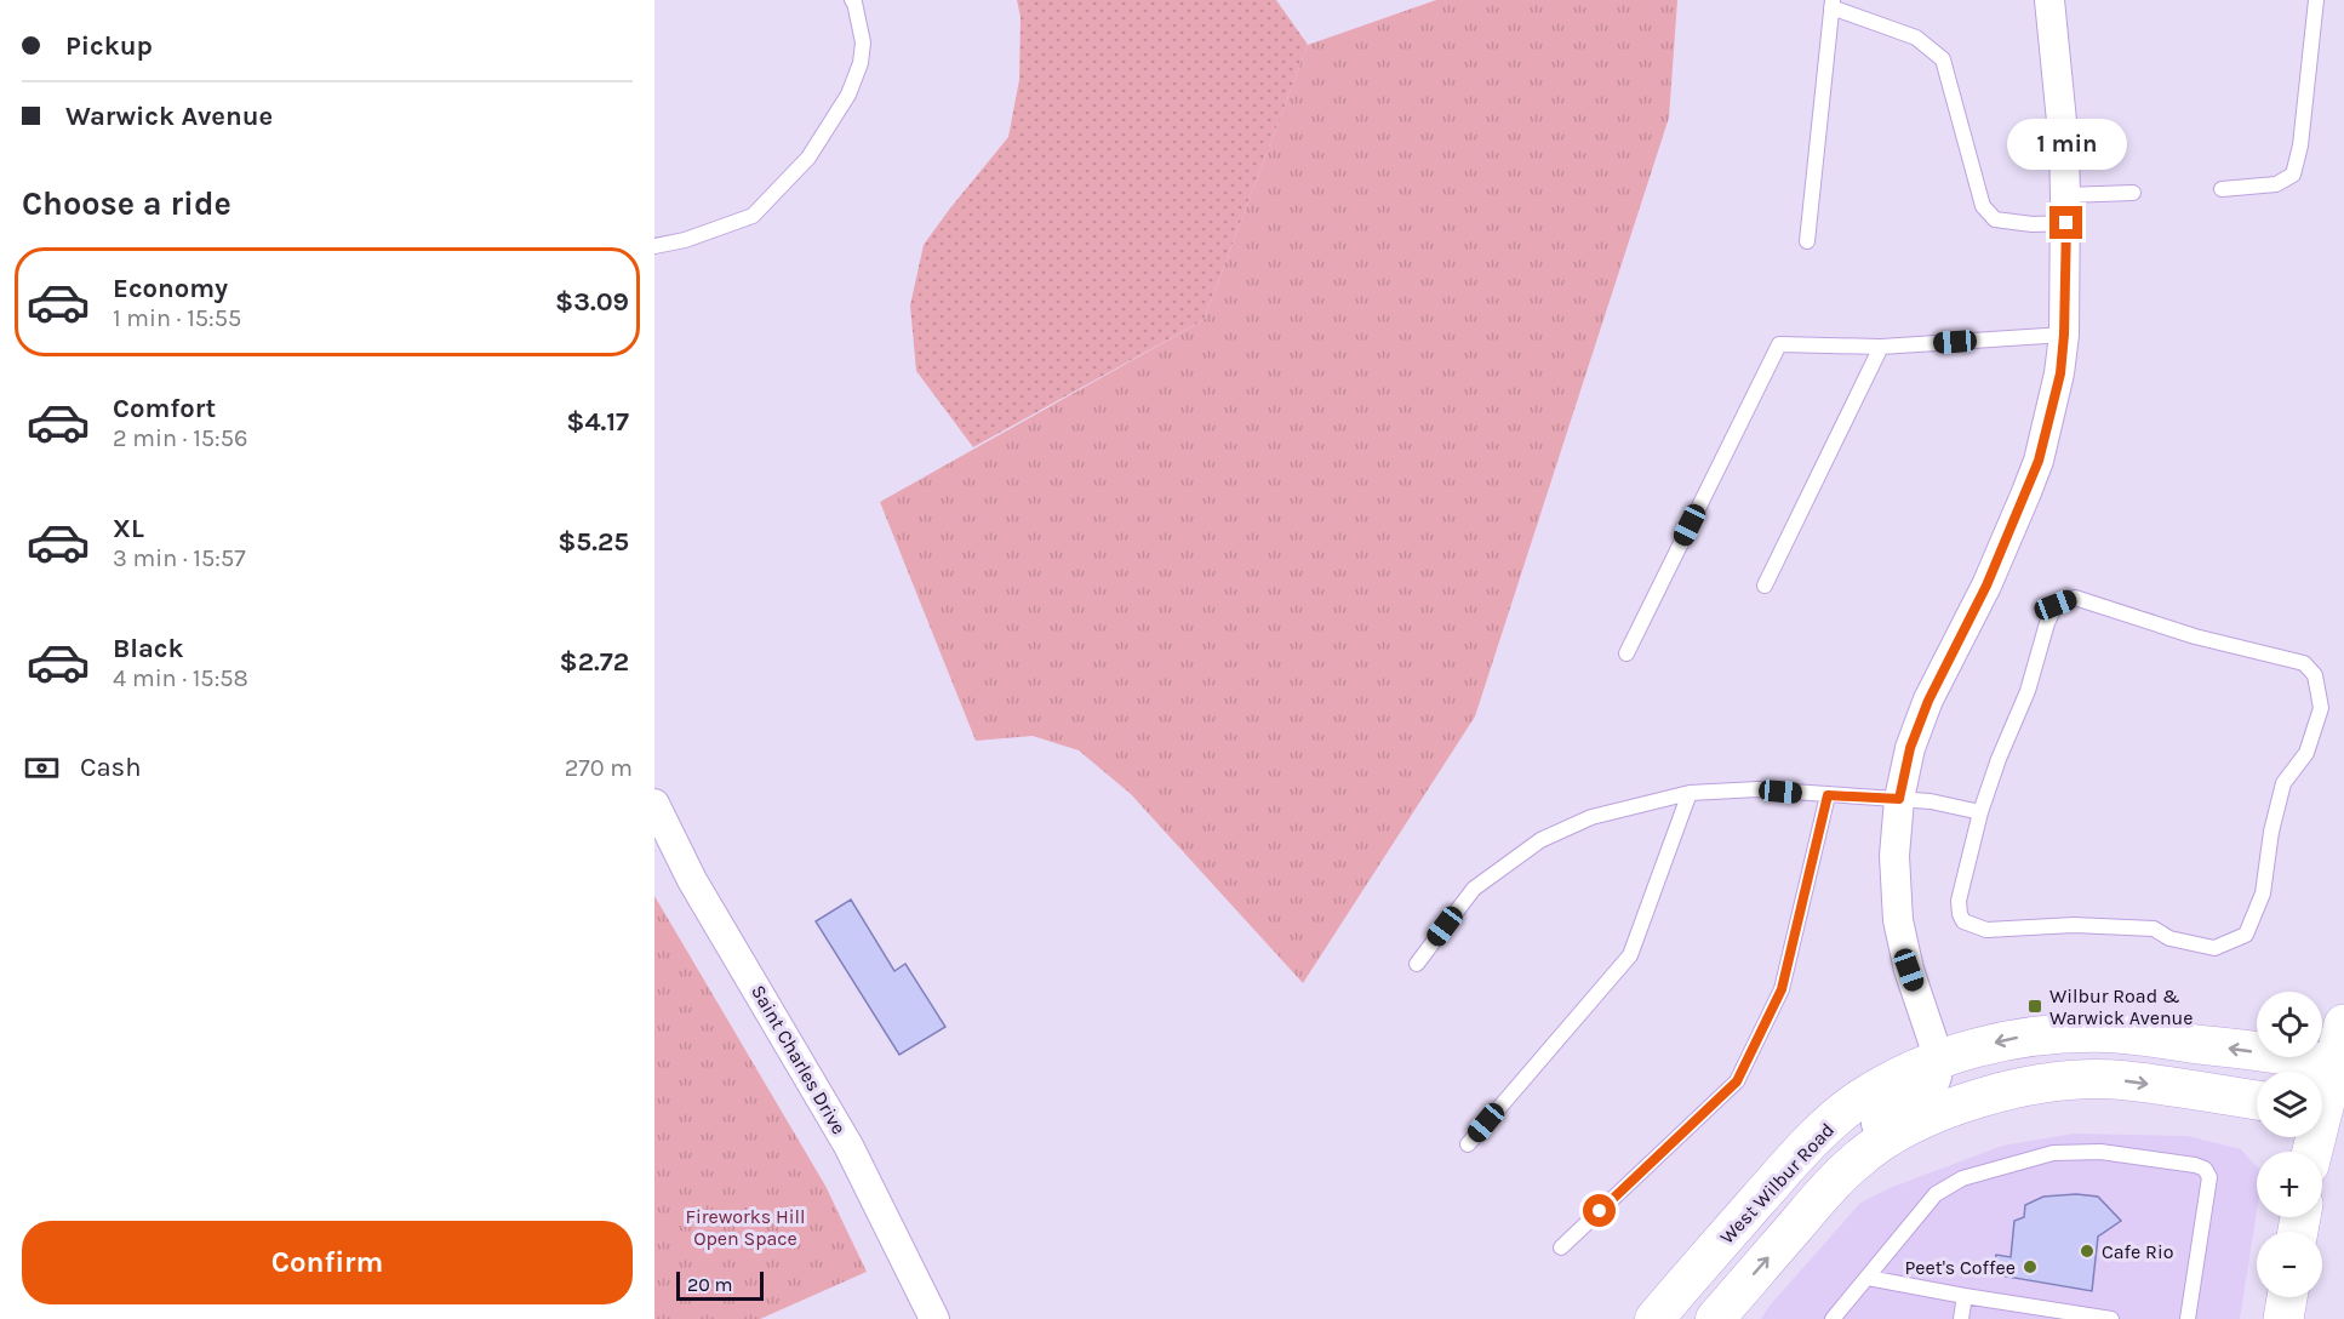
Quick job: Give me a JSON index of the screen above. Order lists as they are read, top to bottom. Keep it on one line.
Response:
{"streets":{"street":["Saint Charles Drive","West Wilbur Road"]},"parks":["Fireworks Hill Open Space"],"places":{"transit":["Wilbur Road & Warwick Avenue"],"other":["Cafe Rio","Peet's Coffee"]},"scale_bar":"20 m","page":{"banner":["Pickup","Warwick Avenue"],"bubble":"1 min","heading":"Choose a ride","list":[{"name":"Economy","note":"1 min · 15:55","value":"$3.09"},{"name":"Comfort","note":"2 min · 15:56","value":"$4.17"},{"name":"XL","note":"3 min · 15:57","value":"$5.25"},{"name":"Black","note":"4 min · 15:58","value":"$2.72"}],"pay":["Cash","270 m"],"map_buttons":["+","−"],"buttons":"Confirm","scale":"20 m"}}
